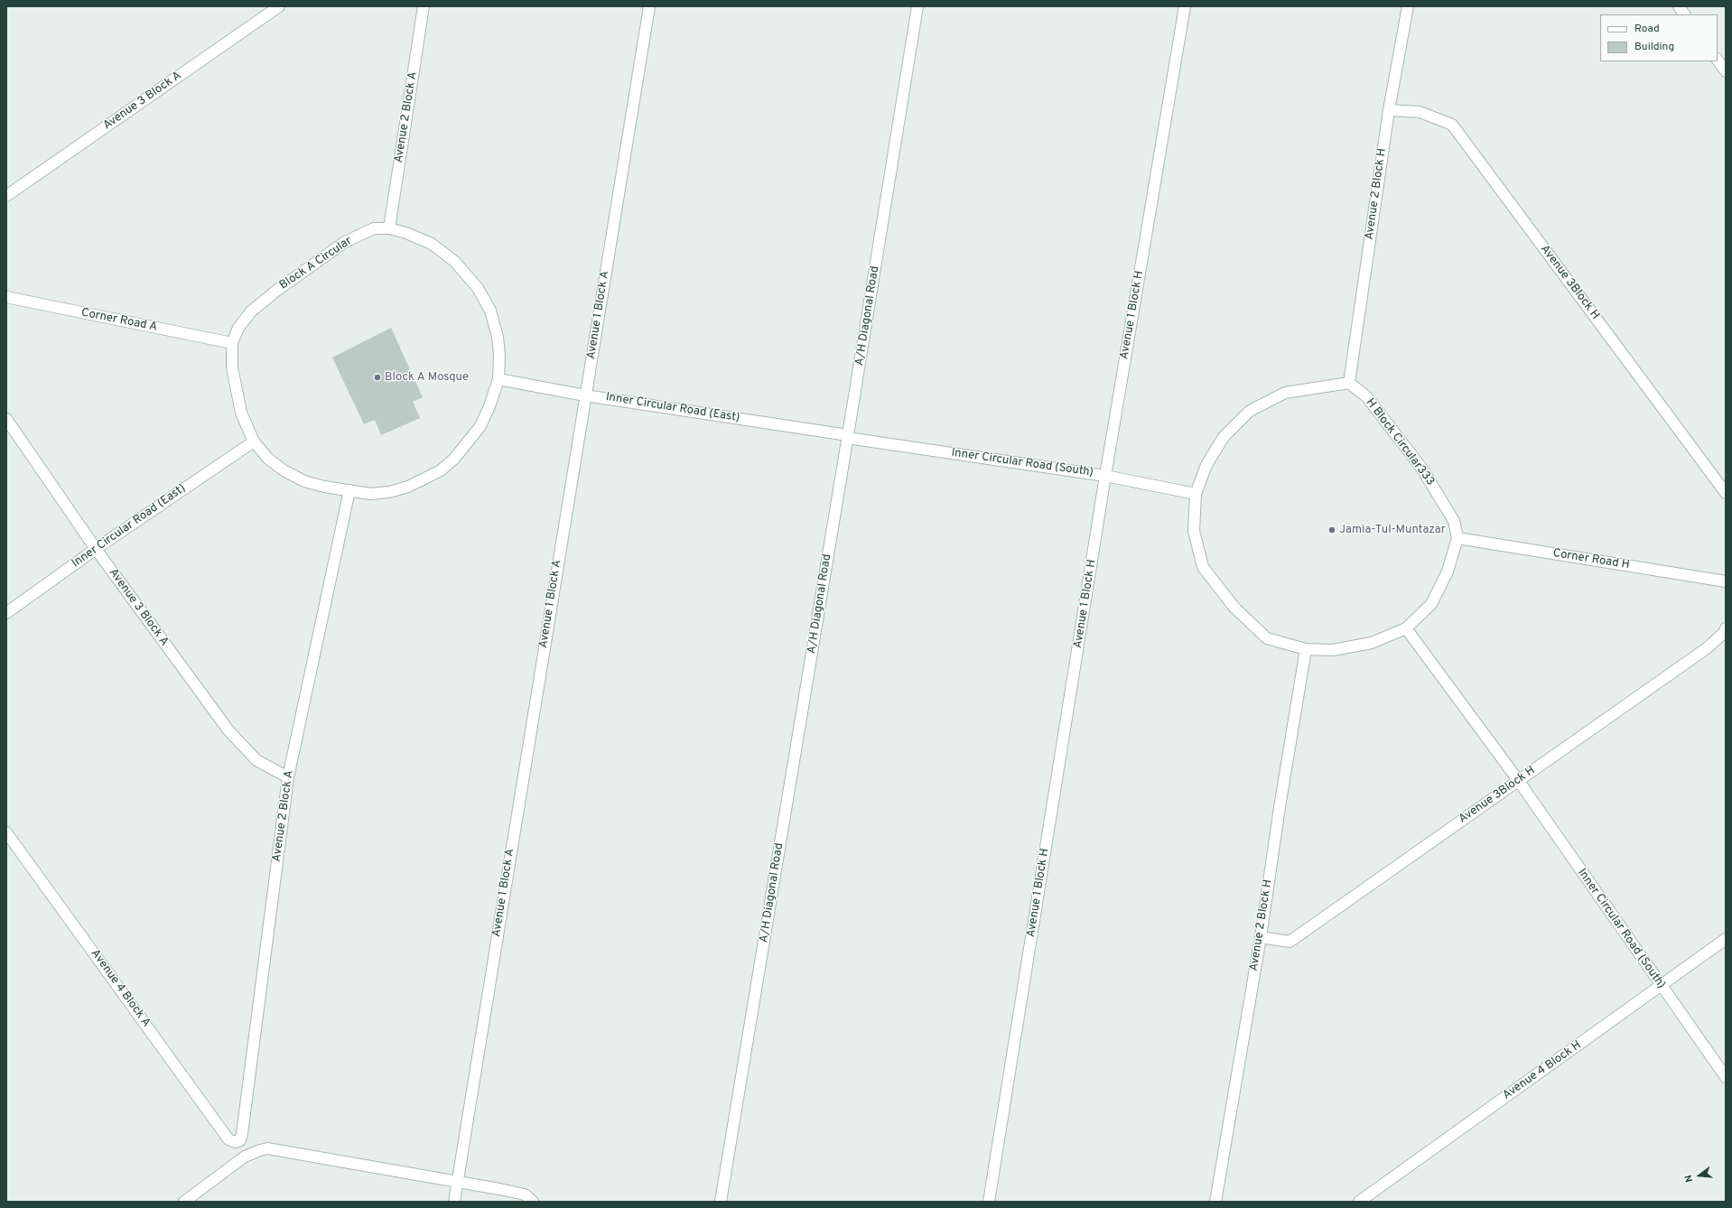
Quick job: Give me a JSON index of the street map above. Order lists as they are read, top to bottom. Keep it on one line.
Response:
{"streets":{"street":["Avenue 3 Block A","Avenue 2 Block A","Avenue 2 Block H","Block A Circular","Avenue 3Block H","Avenue 1 Block A","Avenue 1 Block H","A/H Diagonal Road","Corner Road A","Inner Circular Road (East)","H Block Circular333","Inner Circular Road (South)","Corner Road H","Avenue 4 Block A","Avenue 4 Block H"]},"crossings":[["Avenue 3 Block A","Avenue 2 Block A"],["Avenue 3 Block A","Inner Circular Road (East)"],["Avenue 2 Block A","Block A Circular"],["Avenue 2 Block A","Avenue 4 Block A"],["Avenue 2 Block H","Avenue 3Block H"],["Avenue 2 Block H","H Block Circular333"],["Block A Circular","Corner Road A"],["Block A Circular","Inner Circular Road (East)"],["Avenue 3Block H","Inner Circular Road (South)"],["Avenue 1 Block A","Inner Circular Road (East)"],["Avenue 1 Block H","Inner Circular Road (South)"],["A/H Diagonal Road","Inner Circular Road (East)"],["A/H Diagonal Road","Inner Circular Road (South)"],["Inner Circular Road (East)","Inner Circular Road (South)"],["H Block Circular333","Inner Circular Road (South)"],["H Block Circular333","Corner Road H"],["Inner Circular Road (South)","Avenue 4 Block H"]],"places":["Block A Mosque","Jamia-Tul-Muntazar"],"legend":["Road","Building"],"north":"left"}
